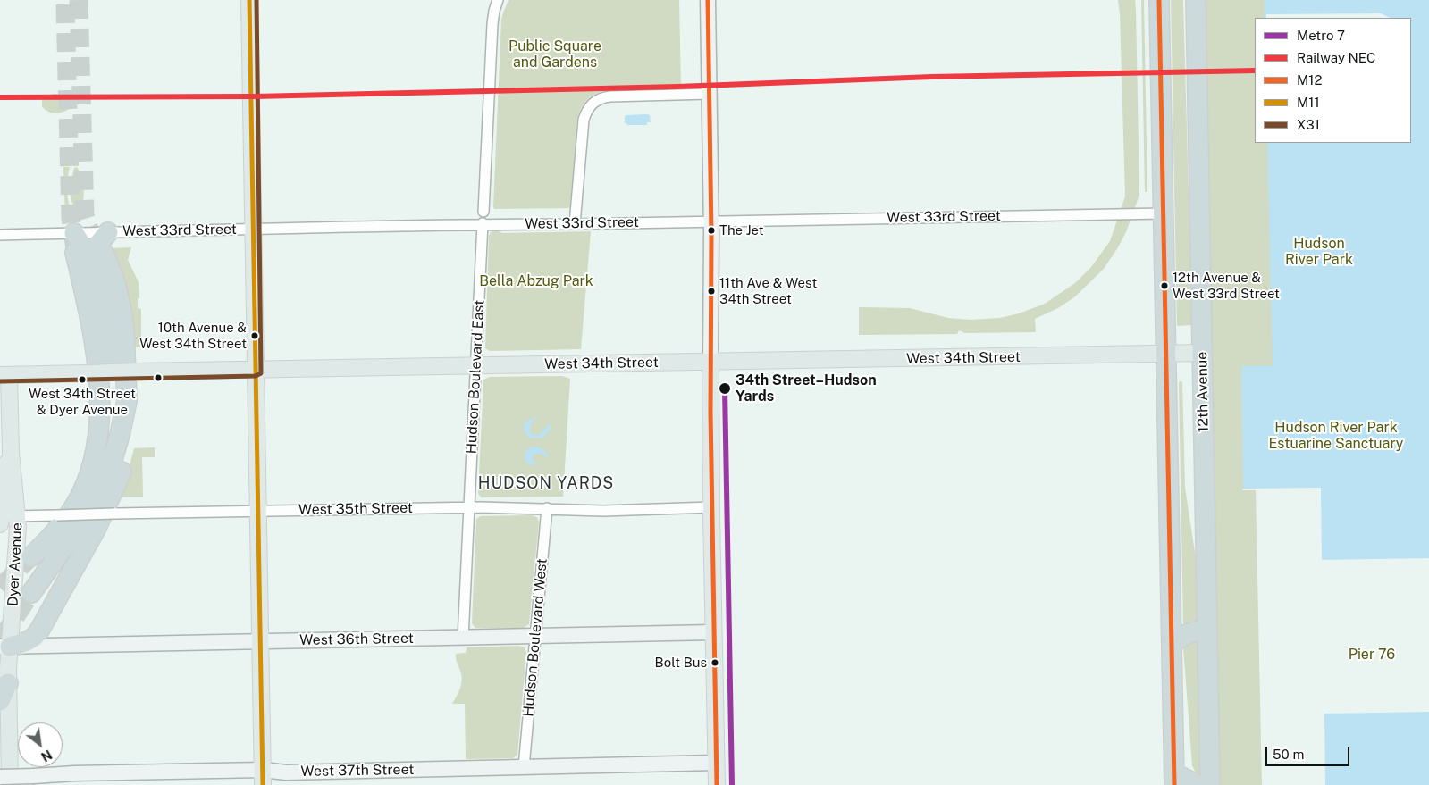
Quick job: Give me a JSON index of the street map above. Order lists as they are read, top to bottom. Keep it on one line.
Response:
{"streets":{"highway":["12th Avenue"],"main road":["West 34th Street","Dyer Avenue","West 36th Street","West 37th Street"],"street":["West 33rd Street","Hudson Boulevard East","West 35th Street","Hudson Boulevard West"]},"crossings":[["West 33rd Street","Hudson Boulevard East"],["West 34th Street","Hudson Boulevard East"],["West 34th Street","12th Avenue"],["West 34th Street","Dyer Avenue"],["Hudson Boulevard East","West 35th Street"],["Hudson Boulevard East","West 36th Street"],["West 35th Street","Dyer Avenue"],["West 35th Street","Hudson Boulevard West"],["Dyer Avenue","West 36th Street"],["Hudson Boulevard West","West 36th Street"],["Hudson Boulevard West","West 37th Street"]],"districts":["HUDSON YARDS"],"parks":["Public Square and Gardens","Hudson River Park","Bella Abzug Park","Hudson River Park Estuarine Sanctuary","Pier 76"],"places":["The Jet","12th Avenue & West 33rd Street","11th Ave & West 34th Street","10th Avenue & West 34th Street","West 34th Street & Dyer Avenue","34th Street–Hudson Yards","Bolt Bus"],"lines":["transit line M12","transit line M11","transit line X31","rail line NEC","metro line 7"],"legend":["Metro 7","Railway NEC","M12","M11","X31"],"scale_bar":"50 m","north":"bottom right"}
